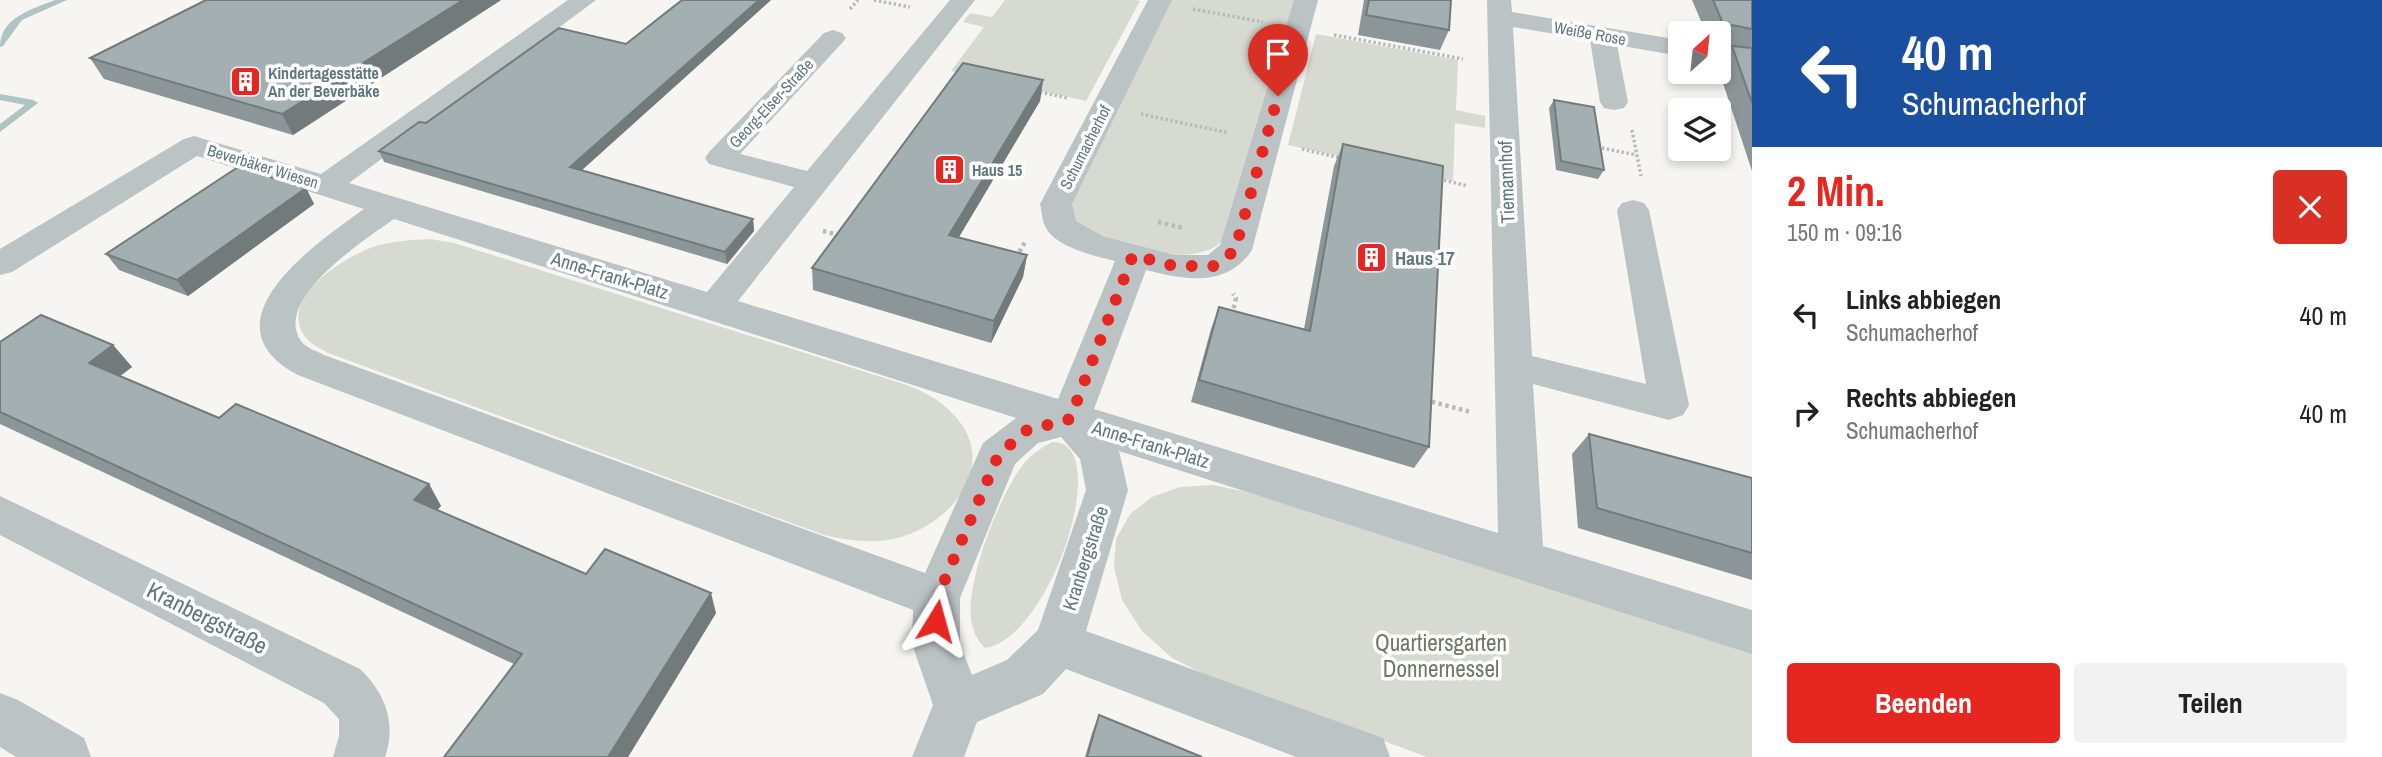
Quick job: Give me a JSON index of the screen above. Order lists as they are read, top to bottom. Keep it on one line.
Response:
{"streets":{"street":["Weiße Rose","Georg-Elser-Straße","Schumacherhof","Beverbäker Wiesen","Tiemannhof","Anne-Frank-Platz","Kranbergstraße"]},"crossings":[["Weiße Rose","Tiemannhof"],["Beverbäker Wiesen","Anne-Frank-Platz"],["Tiemannhof","Anne-Frank-Platz"],["Anne-Frank-Platz","Kranbergstraße"]],"parks":["Quartiersgarten Donnernessel"],"places":{"building":["Kindertagesstätte An der Beverbäke","Haus 15","Haus 17"]},"north":"top right","page":{"turn":["40 m","Schumacherhof"],"heading":["2 Min.","150 m · 09:16"],"list":[{"name":"Links abbiegen","note":"Schumacherhof","value":"40 m"},{"name":"Rechts abbiegen","note":"Schumacherhof","value":"40 m"}],"buttons":["Beenden","Teilen"]}}
